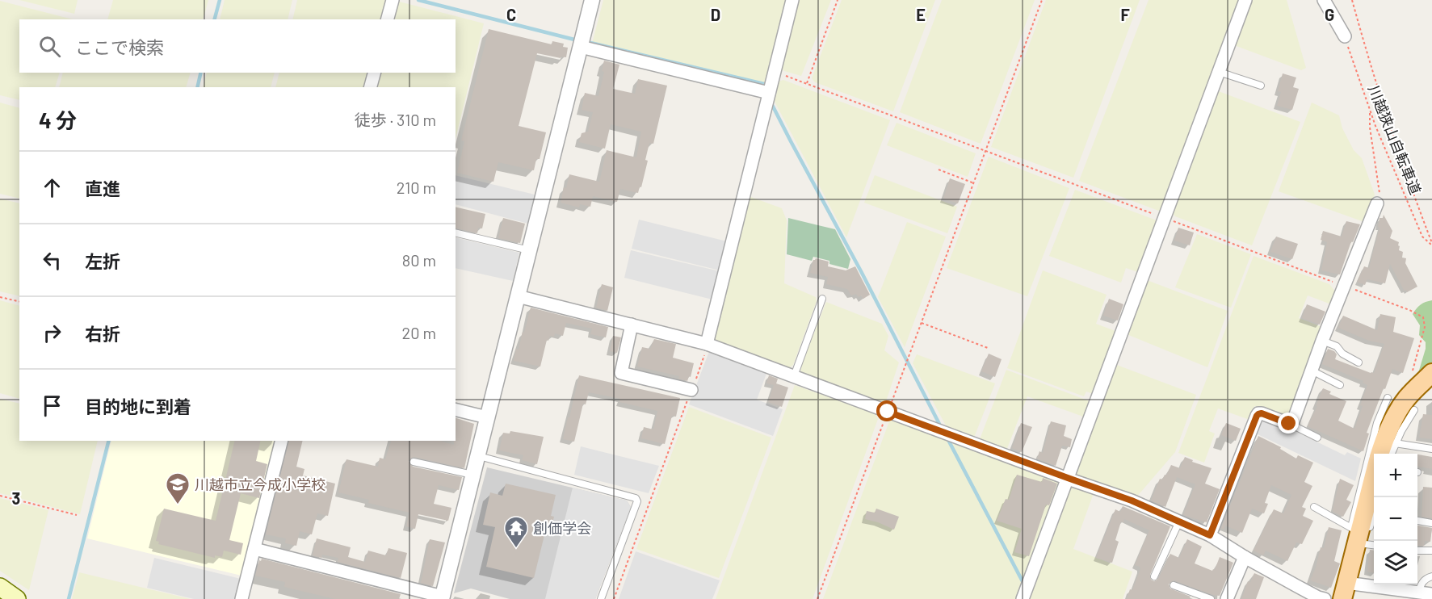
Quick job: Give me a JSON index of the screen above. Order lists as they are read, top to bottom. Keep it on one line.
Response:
{"streets":{"path":["川越狭山自転車道"]},"places":{"school or university":["川越市立今成小学校"],"temple":["創価学会"]},"page":{"search":"ここで検索","heading":["4 分","徒歩 · 310 m"],"list":[["直進","210 m"],["左折","80 m"],["右折","20 m"],"目的地に到着"],"map_buttons":["+","−"]},"grid":{"columns":["C","D","E","F","G"],"rows":["3"]}}
